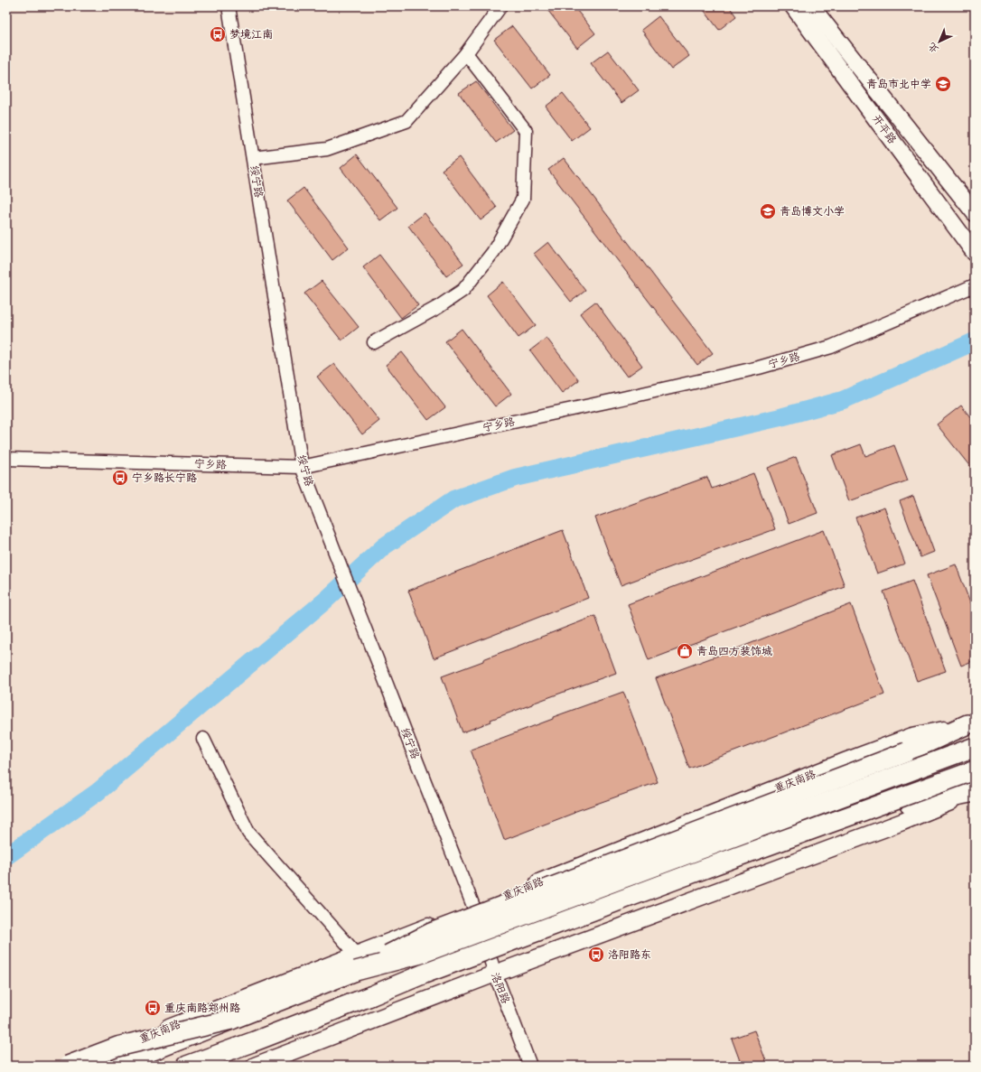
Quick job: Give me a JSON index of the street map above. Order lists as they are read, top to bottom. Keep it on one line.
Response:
{"streets":{"main road":["开平路","重庆南路"],"street":["绥宁路","宁乡路","洛阳路"]},"crossings":[["绥宁路","宁乡路"],["绥宁路","重庆南路"],["绥宁路","洛阳路"],["重庆南路","洛阳路"]],"places":{"bus stop":["梦境江南","宁乡路长宁路","洛阳路东","重庆南路郑州路"],"school or university":["青岛市北中学","青岛博文小学"],"shop":["青岛四方装饰城"]},"north":"bottom left"}
